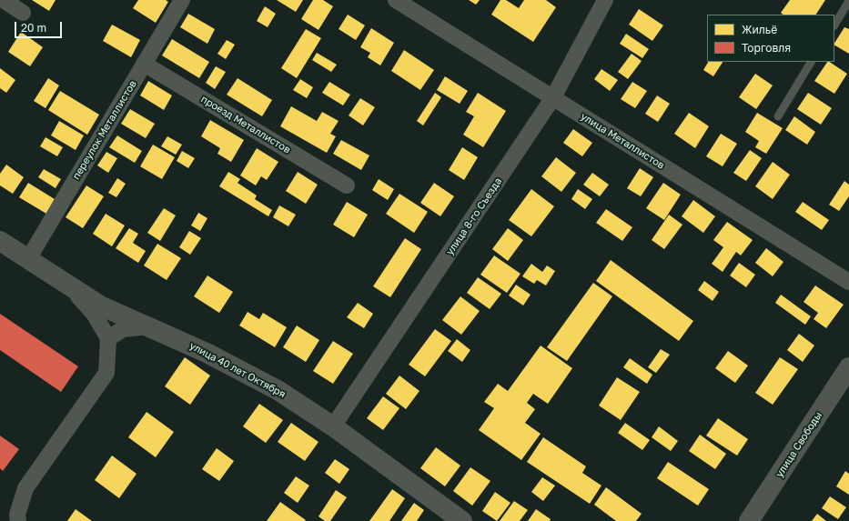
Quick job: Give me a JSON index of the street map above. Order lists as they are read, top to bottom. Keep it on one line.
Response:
{"streets":{"street":["проезд Металлистов","переулок Металлистов","улица Металлистов","улица 8-го Съезда","улица 40 лет Октября","улица Свободы"]},"crossings":[["проезд Металлистов","переулок Металлистов"],["переулок Металлистов","улица 40 лет Октября"],["улица Металлистов","улица 8-го Съезда"],["улица 8-го Съезда","улица 40 лет Октября"]],"legend":["Жильё","Торговля"],"scale_bar":"20 m"}
